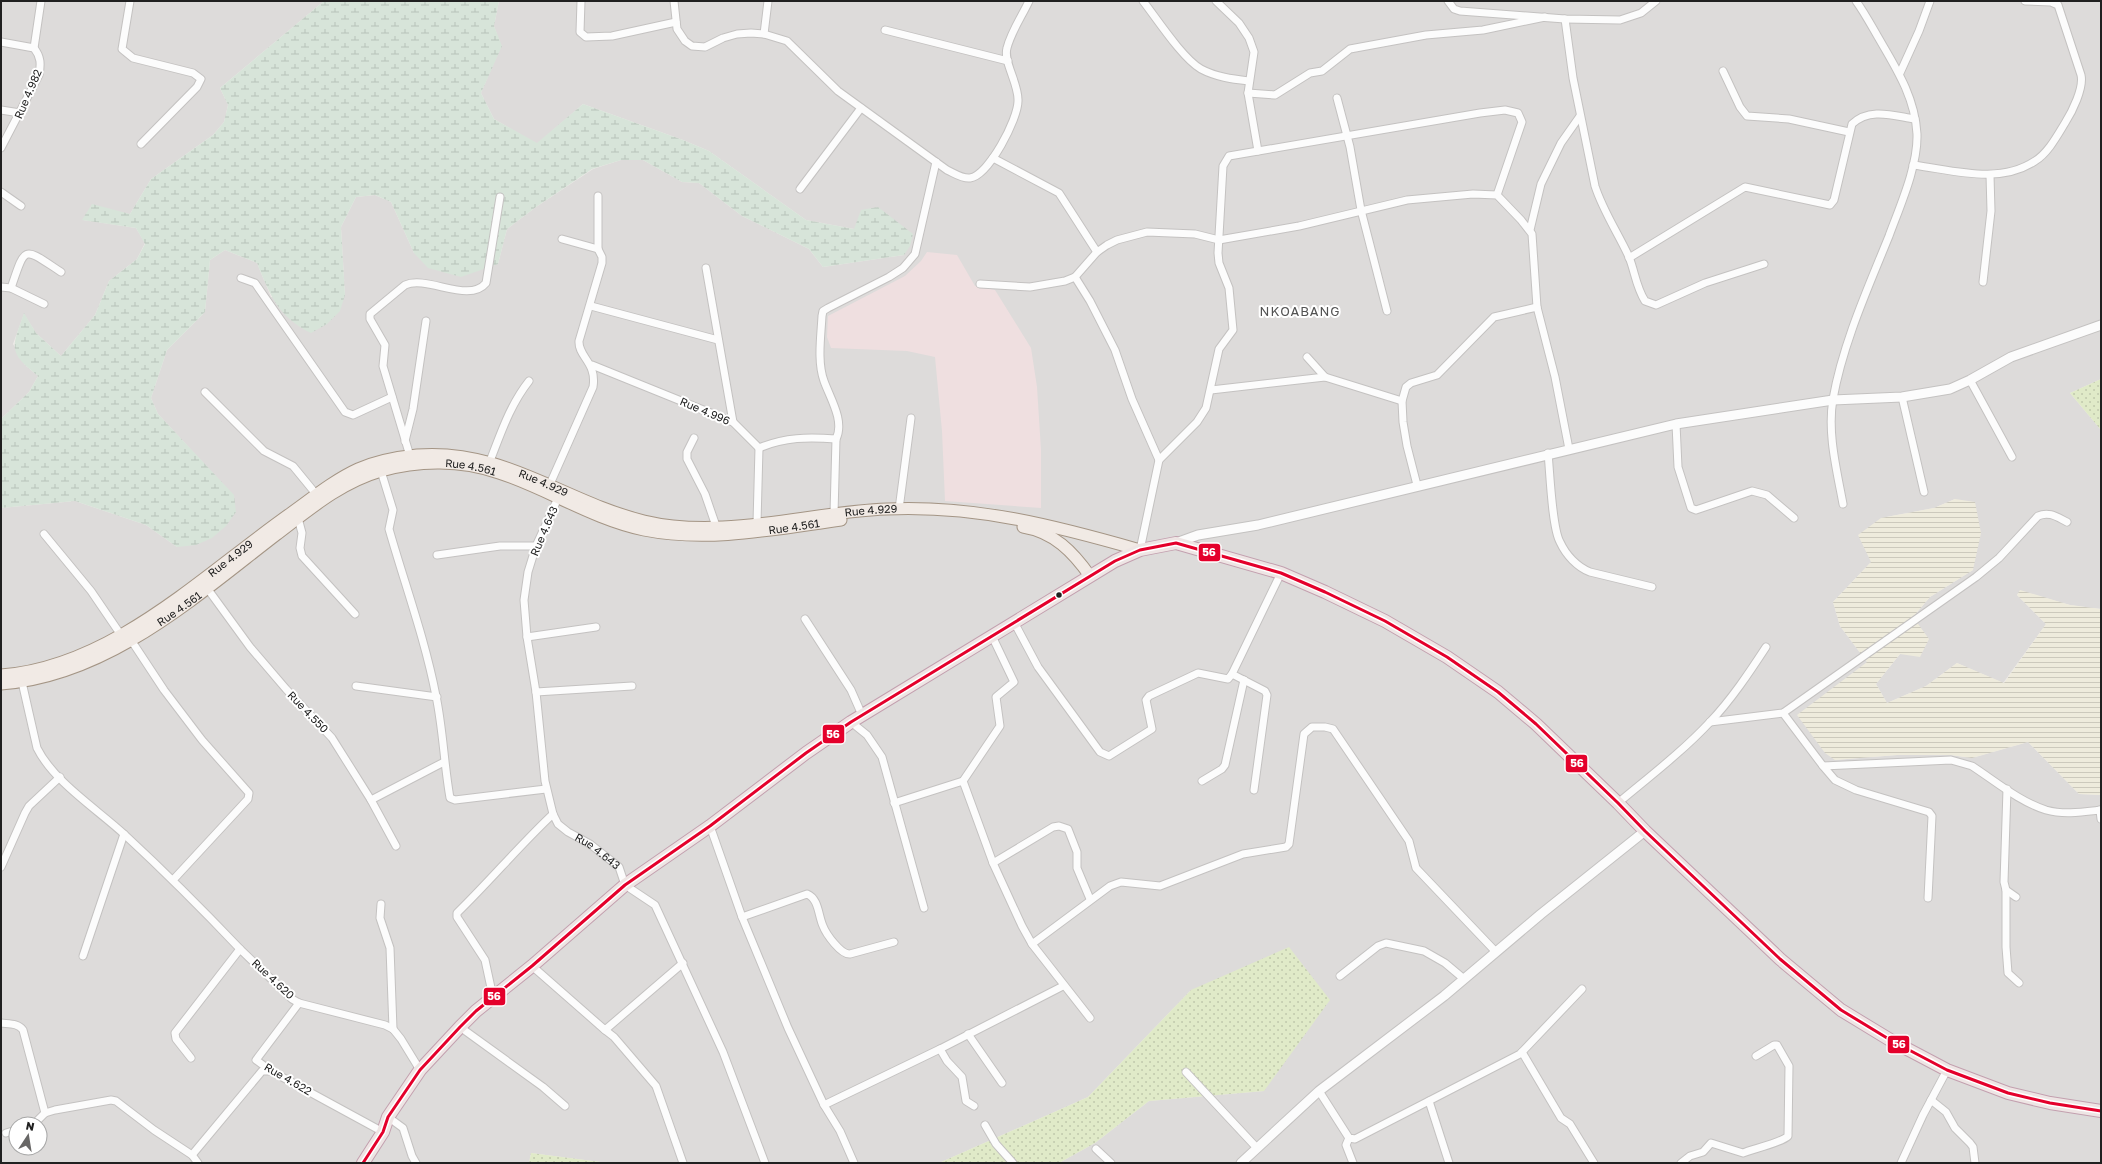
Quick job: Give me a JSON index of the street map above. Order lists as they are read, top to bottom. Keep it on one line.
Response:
{"streets":{"highway":["Rue 4.643"],"main road":["Rue 4.561","Rue 4.929"],"street":["Rue 4.982","Rue 4.996","Rue 4.550","Rue 4.620","Rue 4.622"]},"crossings":[["Rue 4.561","Rue 4.643"],["Rue 4.561","Rue 4.550"],["Rue 4.561","Rue 4.620"],["Rue 4.643","Rue 4.622"],["Rue 4.620","Rue 4.622"]],"districts":["NKOABANG"],"lines":["transit line 56"],"north":"top"}
